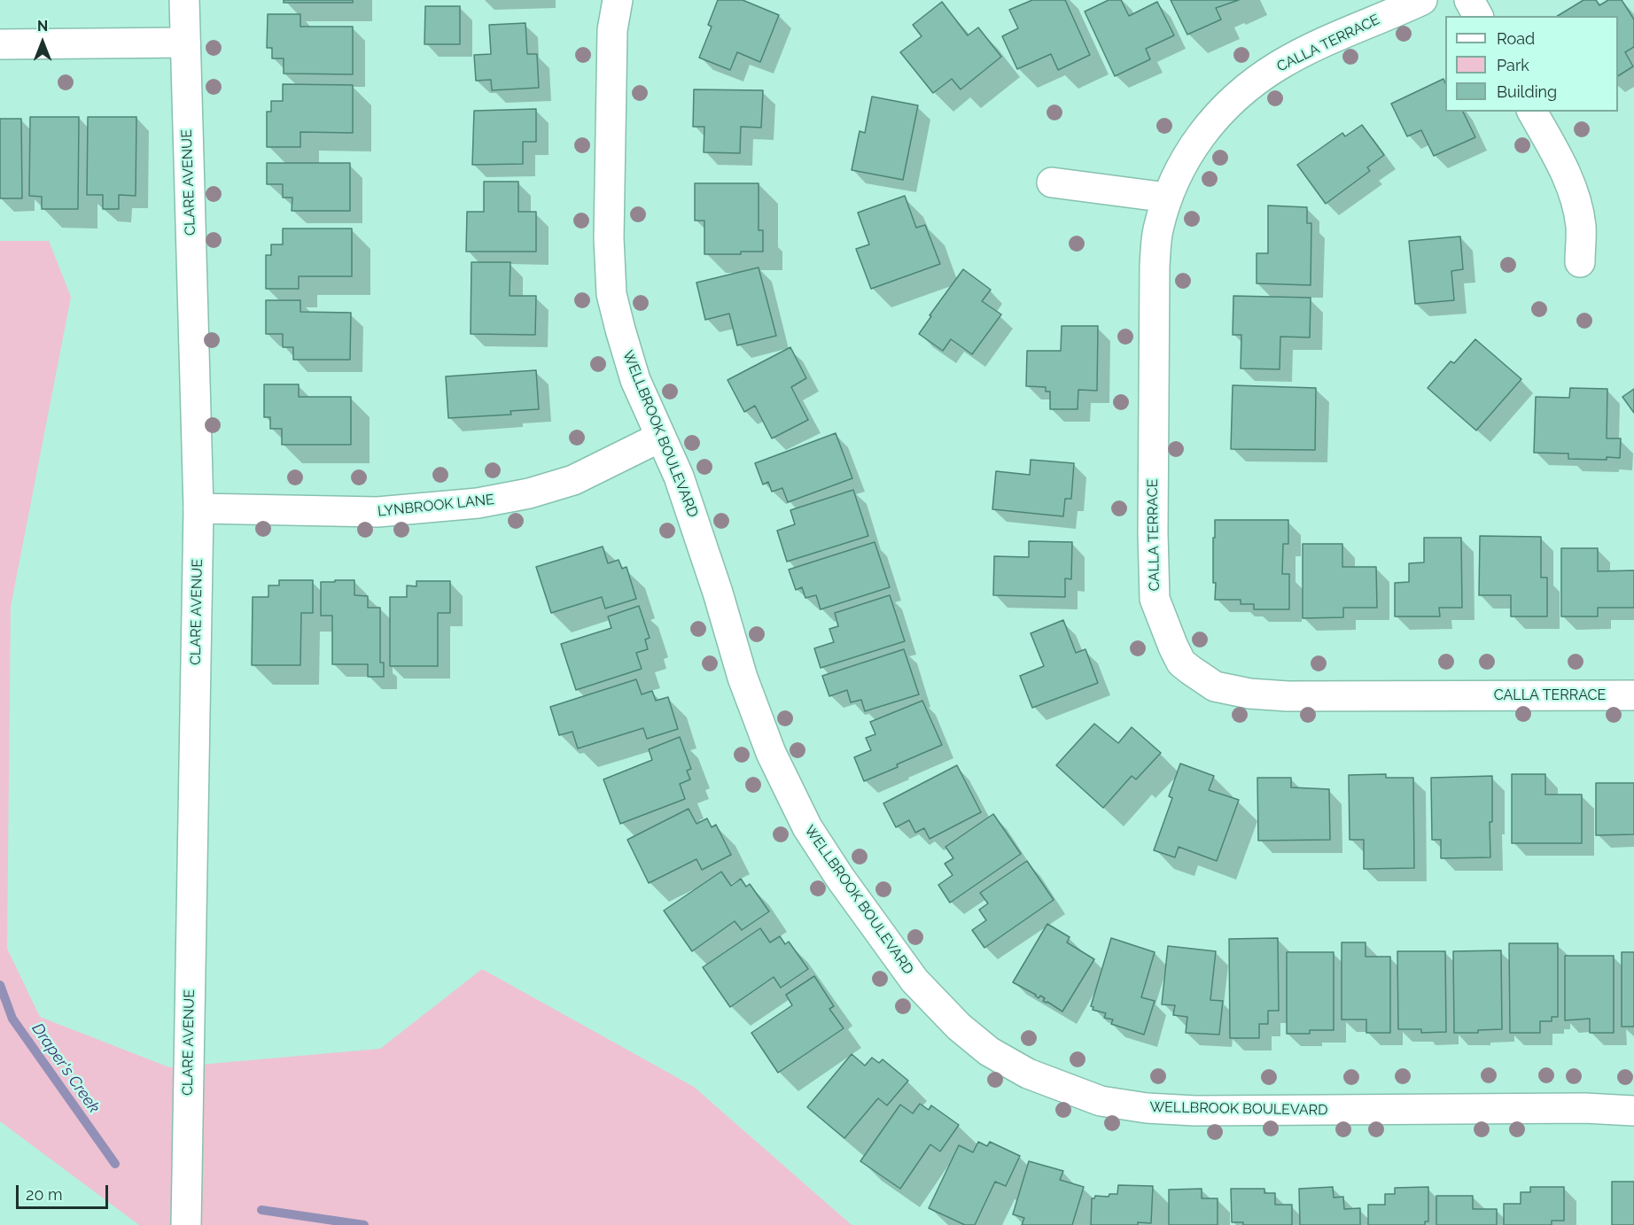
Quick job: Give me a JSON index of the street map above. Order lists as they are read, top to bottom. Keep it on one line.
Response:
{"streets":{"street":["CALLA TERRACE","CLARE AVENUE","WELLBROOK BOULEVARD","LYNBROOK LANE"]},"crossings":[["CLARE AVENUE","LYNBROOK LANE"],["WELLBROOK BOULEVARD","LYNBROOK LANE"]],"water":["Draper's Creek"],"legend":["Road","Park","Building"],"scale_bar":"20 m","north":"top"}
